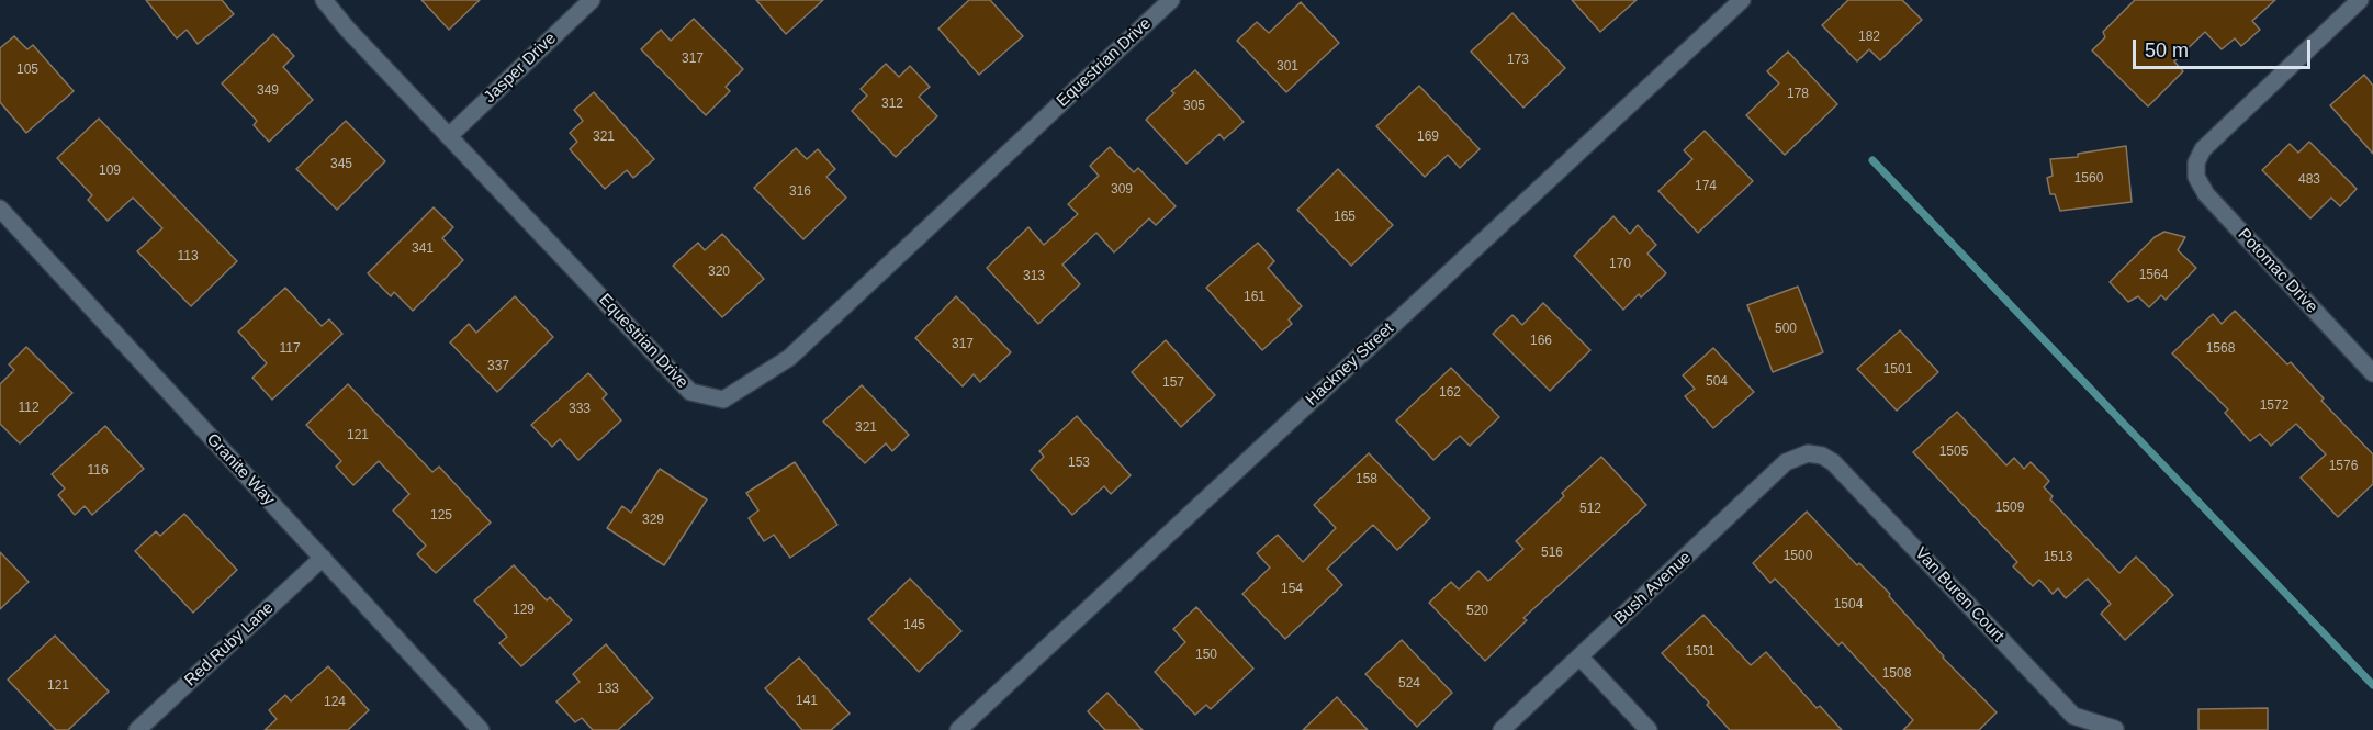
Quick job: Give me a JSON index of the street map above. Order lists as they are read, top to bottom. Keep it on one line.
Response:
{"streets":{"street":["Equestrian Drive","Jasper Drive","Potomac Drive","Hackney Street","Granite Way","Bush Avenue","Van Buren Court","Red Ruby Lane"]},"crossings":[["Equestrian Drive","Jasper Drive"],["Granite Way","Red Ruby Lane"],["Bush Avenue","Van Buren Court"]],"house_numbers":["182","317","173","301","105","349","178","312","305","321","169","345","109","1560","483","174","309","316","165","341","113","170","320","1564","313","161","500","166","317","117","1568","337","1501","504","157","162","1572","112","333","321","121","1505","153","1576","116","158","1509","512","125","329","516","1500","1513","154","1504","129","520","145","1501","150","1508","524","121","133","141","124"],"scale_bar":"50 m"}
